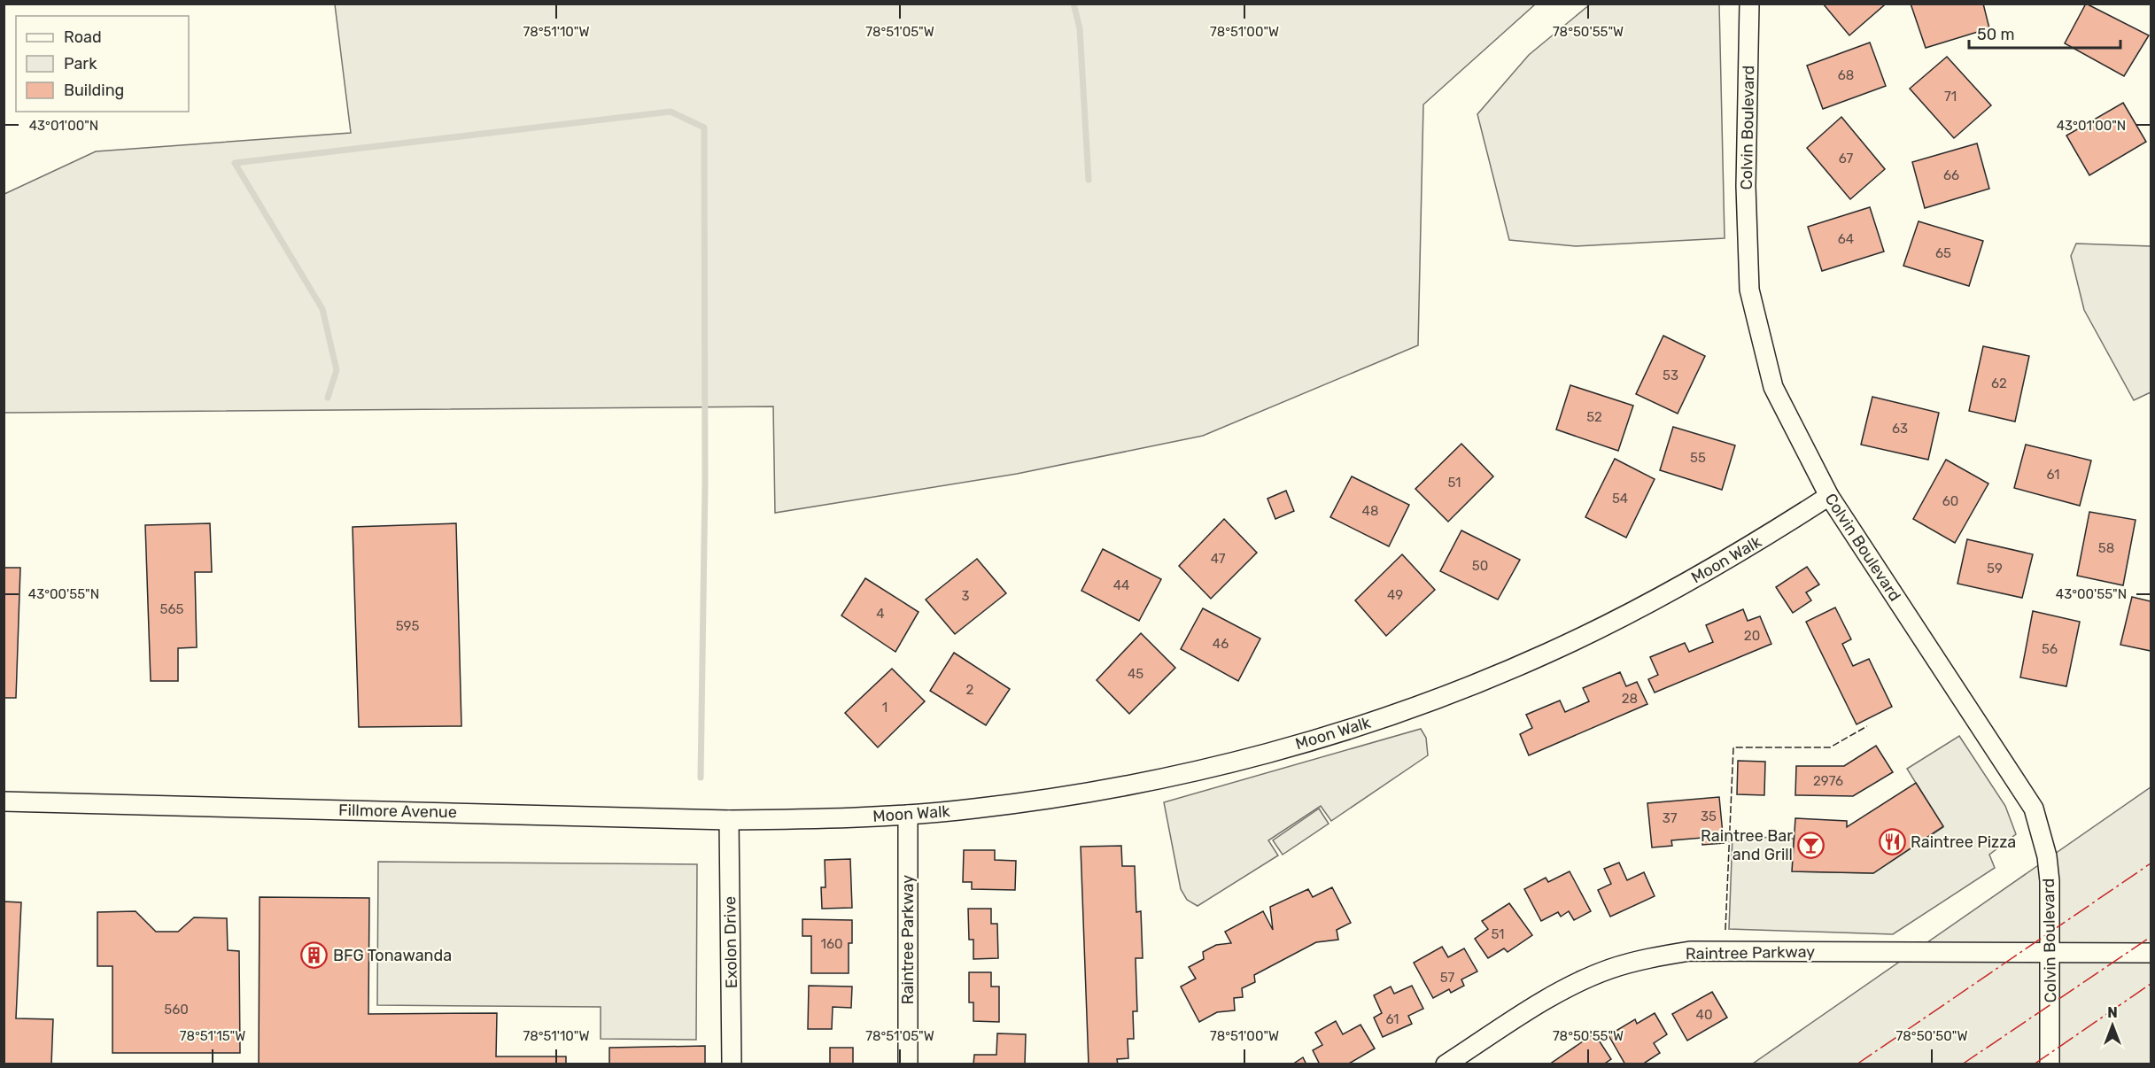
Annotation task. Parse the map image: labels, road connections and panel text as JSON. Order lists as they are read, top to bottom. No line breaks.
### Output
{"streets":{"street":["Colvin Boulevard","Moon Walk","Fillmore Avenue","Raintree Parkway","Exolon Drive"]},"crossings":[["Colvin Boulevard","Moon Walk"],["Colvin Boulevard","Raintree Parkway"],["Moon Walk","Fillmore Avenue"],["Moon Walk","Raintree Parkway"],["Fillmore Avenue","Exolon Drive"]],"places":{"restaurant":["Raintree Pizza"],"bar":["Raintree Bar and Grill"],"building":["BFG Tonawanda"]},"house_numbers":["68","71","67","66","64","65","53","62","52","63","55","61","51","54","60","48","58","47","50","59","44","49","3","565","4","595","20","46","56","45","2","28","1","2976","35","37","51","160","57","560","40","61"],"legend":["Road","Park","Building"],"scale_bar":"50 m","north":"top","coordinates":["78°51'10\"W","78°51'05\"W","78°51'00\"W","78°50'55\"W","43°01'00\"N","43°00'55\"N","78°51'15\"W","78°50'50\"W"]}
